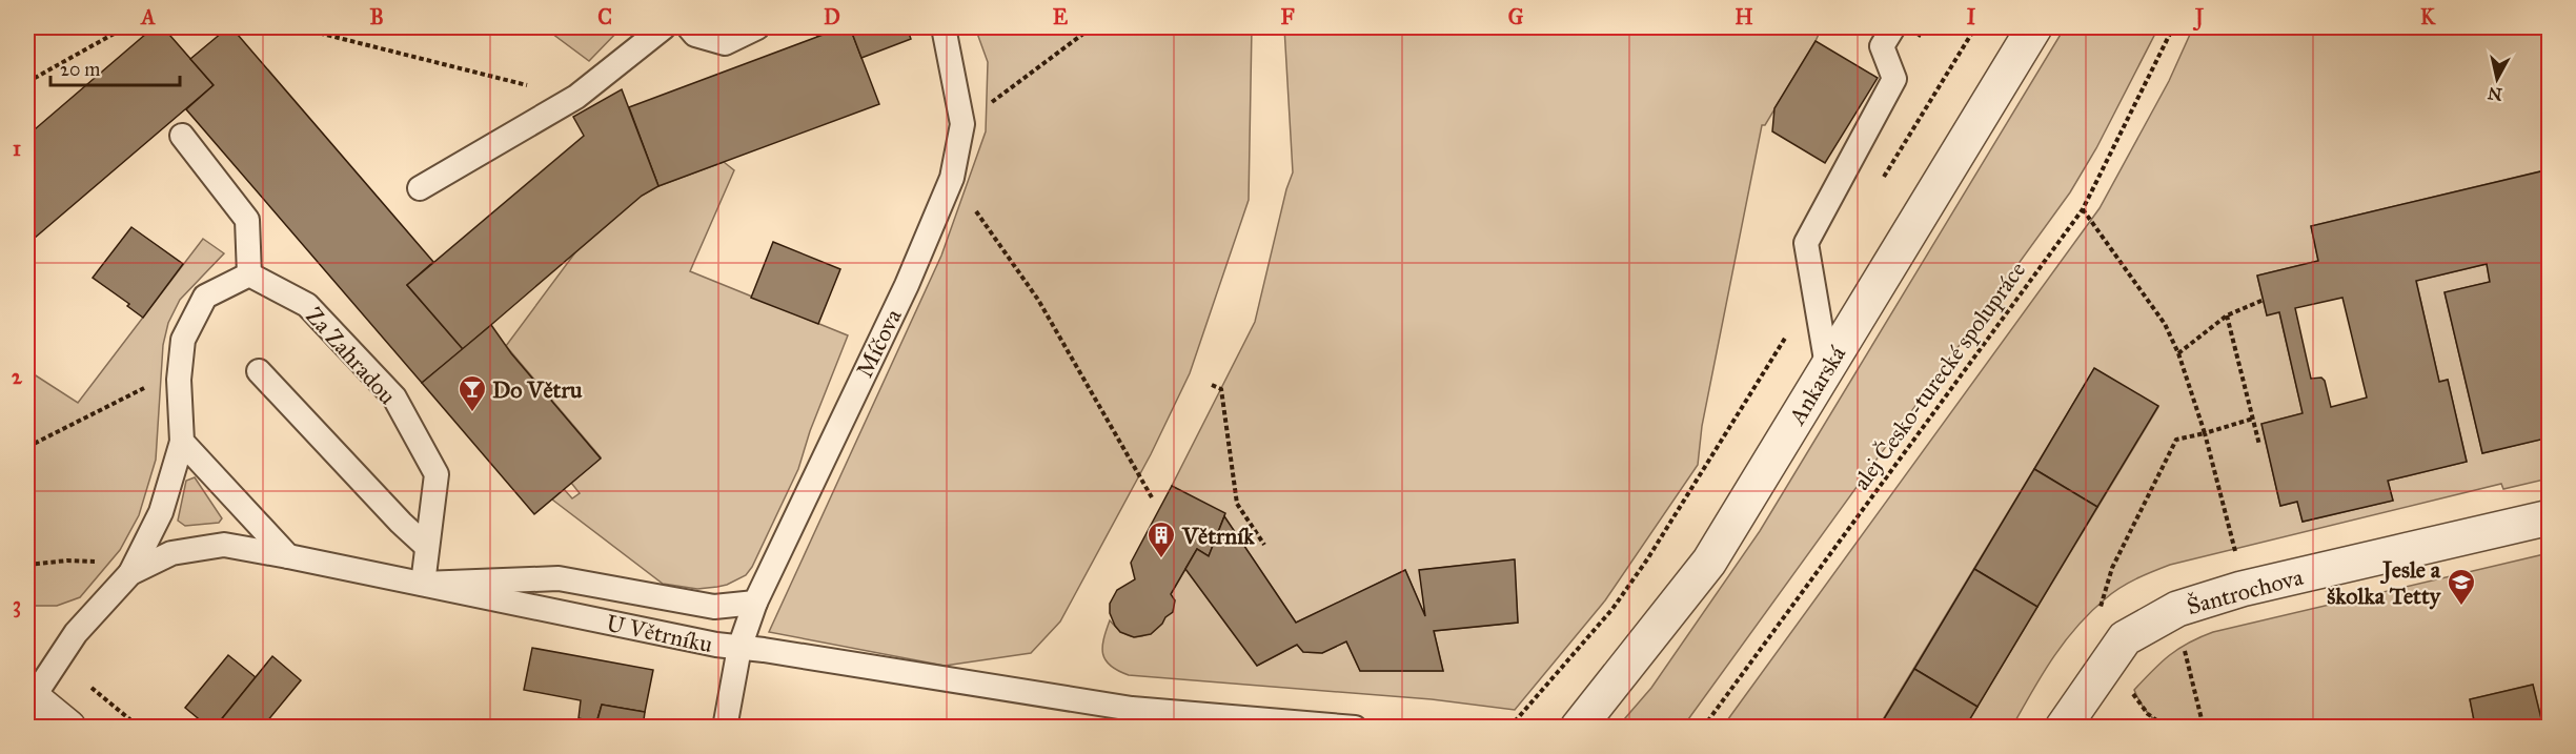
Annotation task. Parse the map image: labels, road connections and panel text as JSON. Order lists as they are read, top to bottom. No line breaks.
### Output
{"streets":{"street":["Ankarská","Šantrochova"],"lane":["Míčova","Za Zahradou","U Větrníku"],"path":["alej Česko-turecké spolupráce"]},"crossings":[["Míčova","U Větrníku"],["Za Zahradou","U Větrníku"]],"places":{"bar":["Do Větru"],"building":["Větrník"],"school or university":["Jesle a školka Tetty"]},"scale_bar":"20 m","north":"bottom","grid":{"columns":["A","B","C","D","E","F","G","H","I","J","K"],"rows":["1","2","3"]}}
